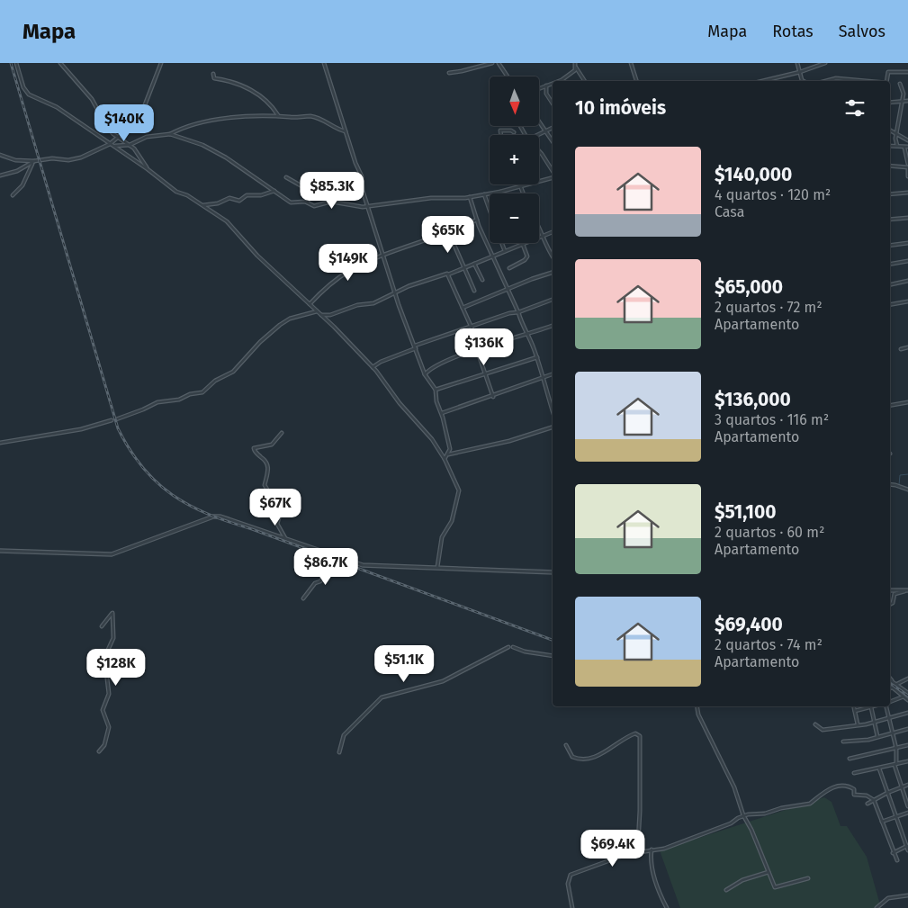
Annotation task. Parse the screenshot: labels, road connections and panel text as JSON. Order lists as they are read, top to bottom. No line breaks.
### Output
{"north":"bottom","page":{"header":"Mapa","nav":["Mapa","Rotas","Salvos"],"map_buttons":["+","−"],"heading":"10 imóveis","price":["$140K","$85.3K","$65K","$149K","$136K","$67K","$86.7K","$51.1K","$128K","$69.4K"],"list":[{"name":"$140,000","note":"4 quartos · 120 m² · Casa"},{"name":"$65,000","note":"2 quartos · 72 m² · Apartamento"},{"name":"$136,000","note":"3 quartos · 116 m² · Apartamento"},{"name":"$51,100","note":"2 quartos · 60 m² · Apartamento"},{"name":"$69,400","note":"2 quartos · 74 m² · Apartamento"}]}}
